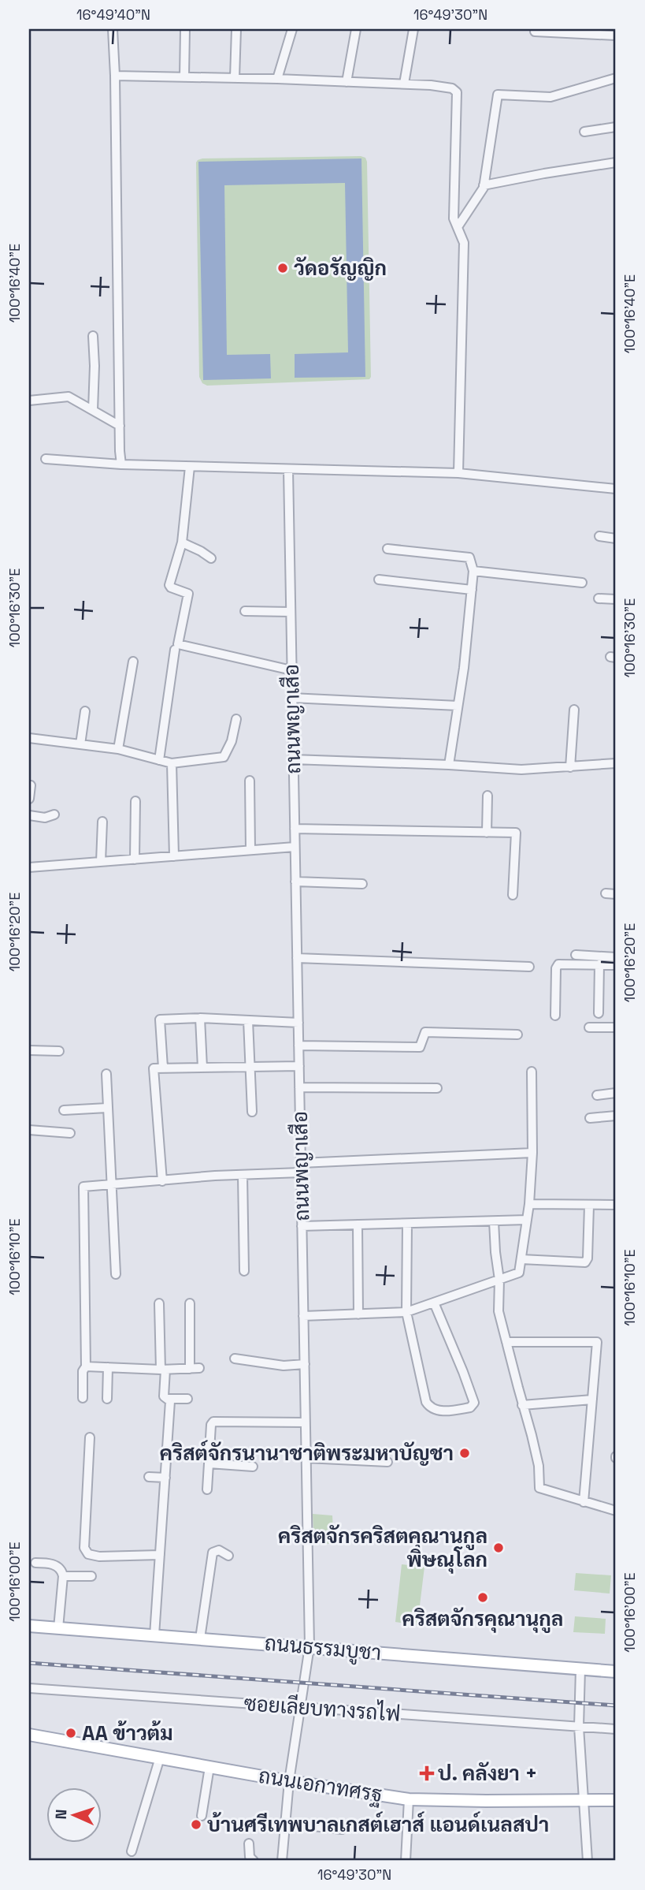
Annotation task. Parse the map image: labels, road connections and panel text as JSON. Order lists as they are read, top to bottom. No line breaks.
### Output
{"streets":{"main road":["ถนนธรรมบูชา","ถนนเอกาทศรฐ"],"street":["ถนนพญาเสือ","ซอยเลียบทางรถไฟ"]},"crossings":[["ถนนพญาเสือ","ถนนธรรมบูชา"],["ถนนพญาเสือ","ซอยเลียบทางรถไฟ"],["ถนนพญาเสือ","ถนนเอกาทศรฐ"]],"places":{"other":["วัดอรัญญิก","คริสต์จักรนานาชาติพระมหาบัญชา","คริสตจักรคริสตคุณานุกูล พิษณุโลก","คริสตจักรคุณานุกูล","AA ข้าวต้ม","บ้านศรีเทพบาลเกสต์เฮาส์ แอนด์เนลสปา"],"health":["ป. คลังยา +"]},"north":"left","coordinates":["16°49'40\"N","16°49'30\"N","100°16'40\"E","100°16'30\"E","100°16'20\"E","100°16'10\"E","100°16'00\"E"]}
